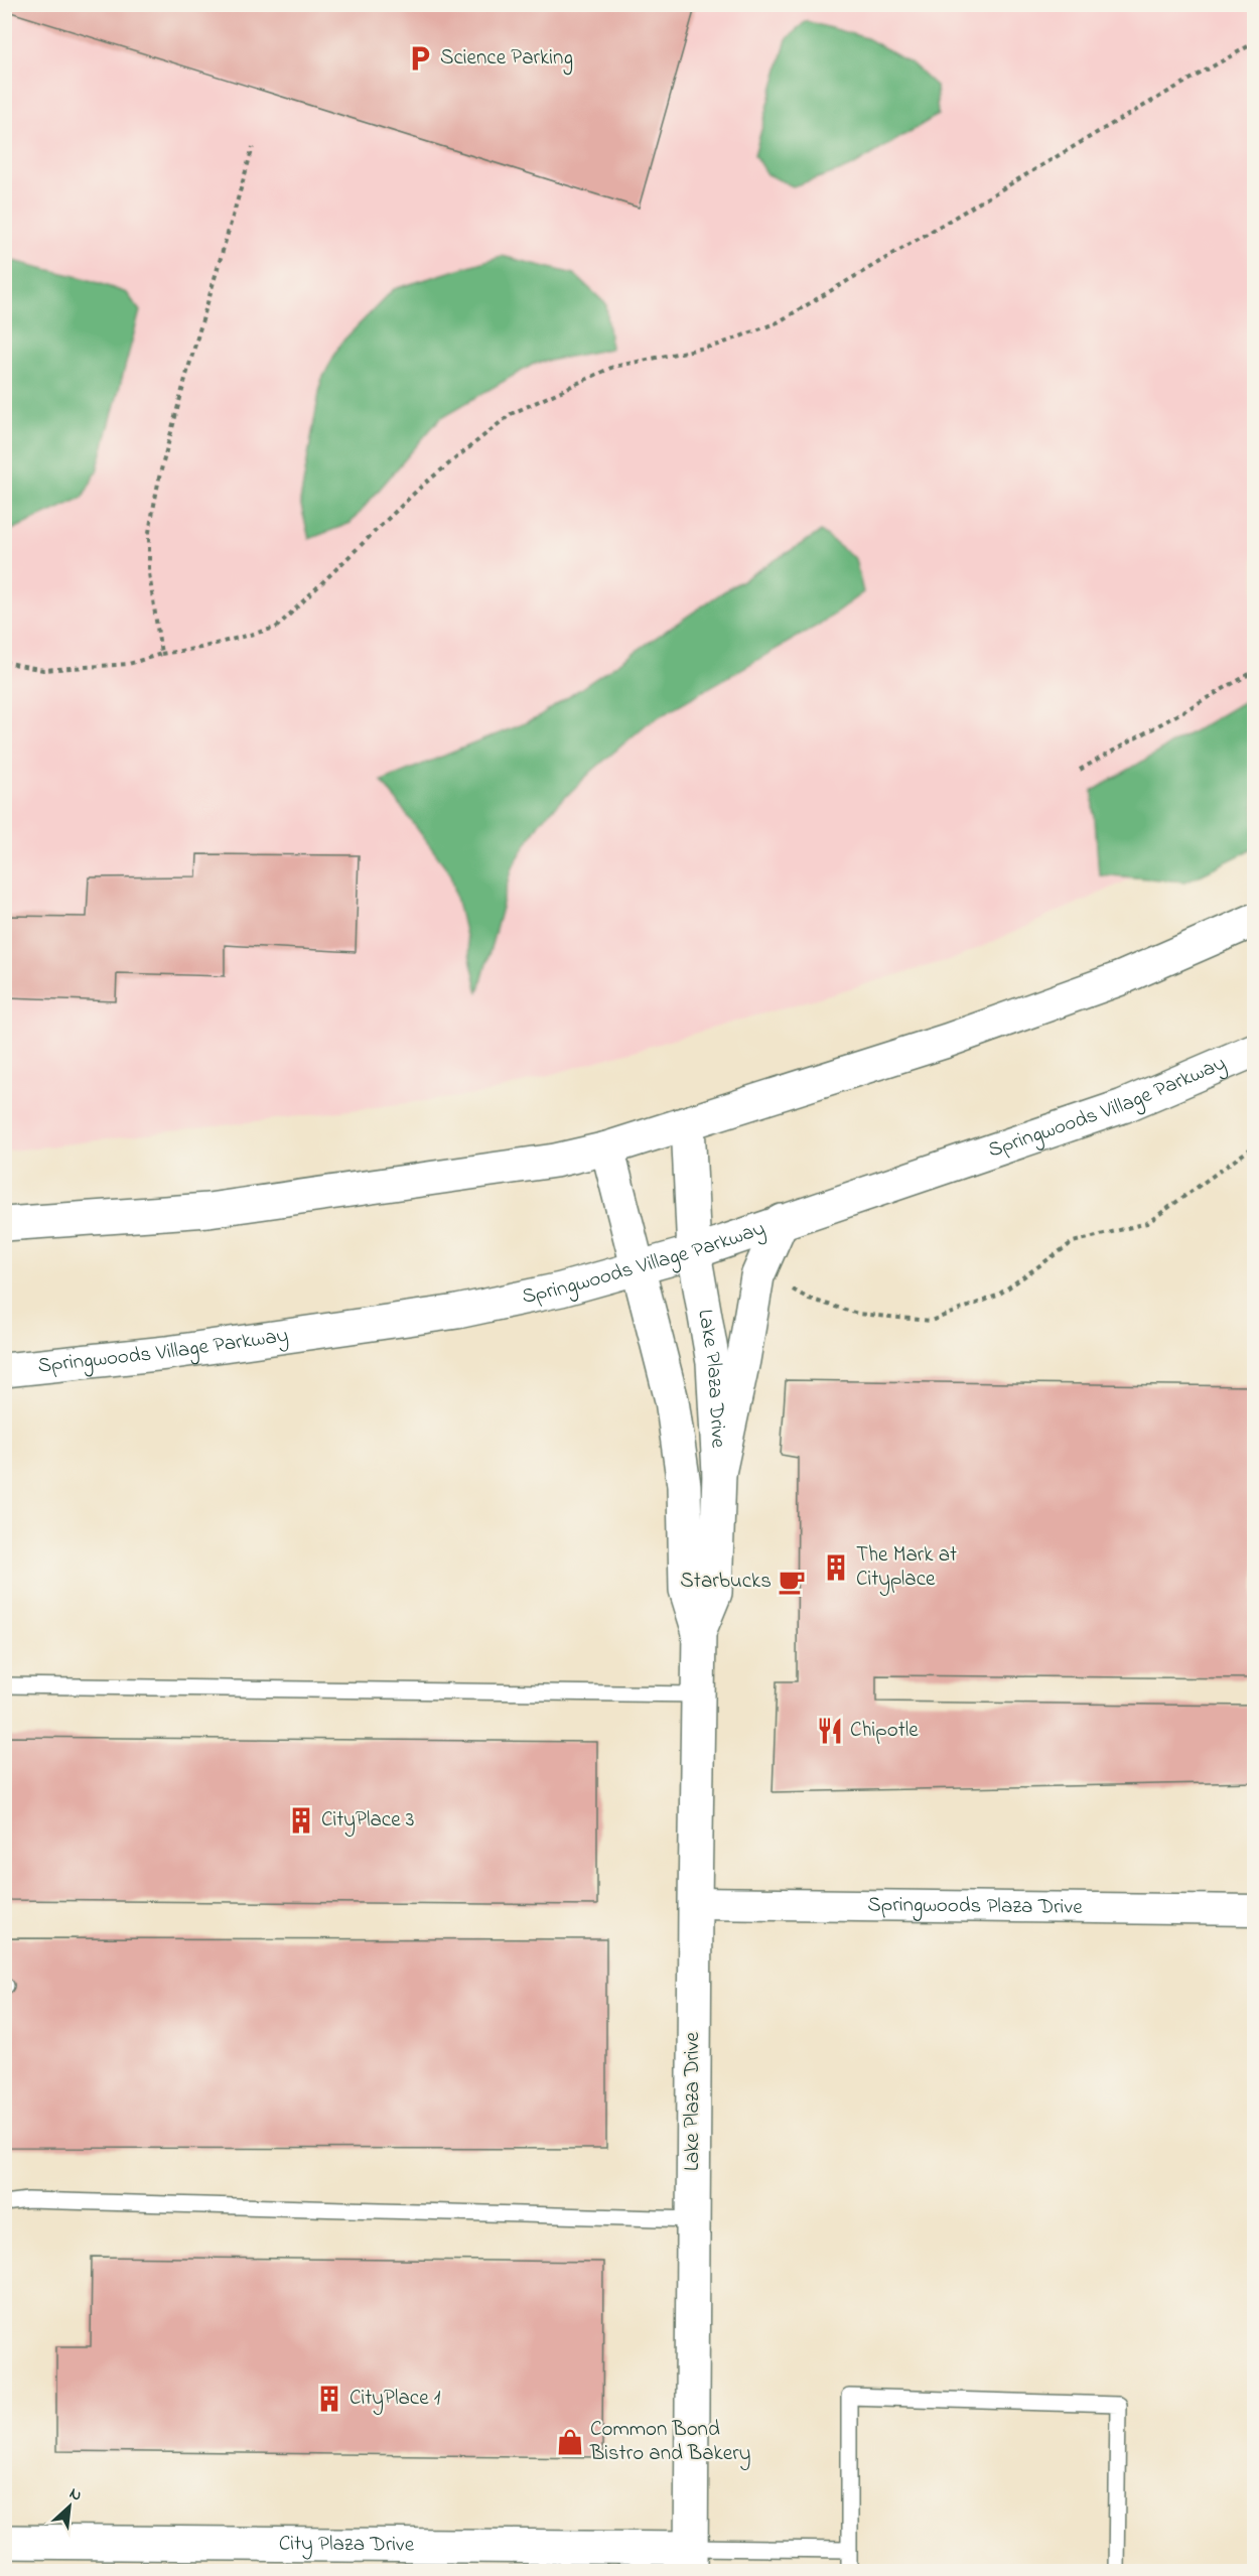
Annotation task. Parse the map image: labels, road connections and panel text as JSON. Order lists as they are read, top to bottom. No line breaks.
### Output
{"streets":{"main road":["Springwoods Village Parkway","Lake Plaza Drive","City Plaza Drive"],"street":["Springwoods Plaza Drive"]},"crossings":[["Springwoods Village Parkway","Lake Plaza Drive"],["Lake Plaza Drive","Springwoods Plaza Drive"],["Lake Plaza Drive","City Plaza Drive"]],"places":{"parking":["Science Parking"],"building":["The Mark at Cityplace","CityPlace 3","CityPlace 1"],"cafe":["Starbucks"],"restaurant":["Chipotle"],"shop":["Common Bond Bistro and Bakery"]},"north":"top right"}
